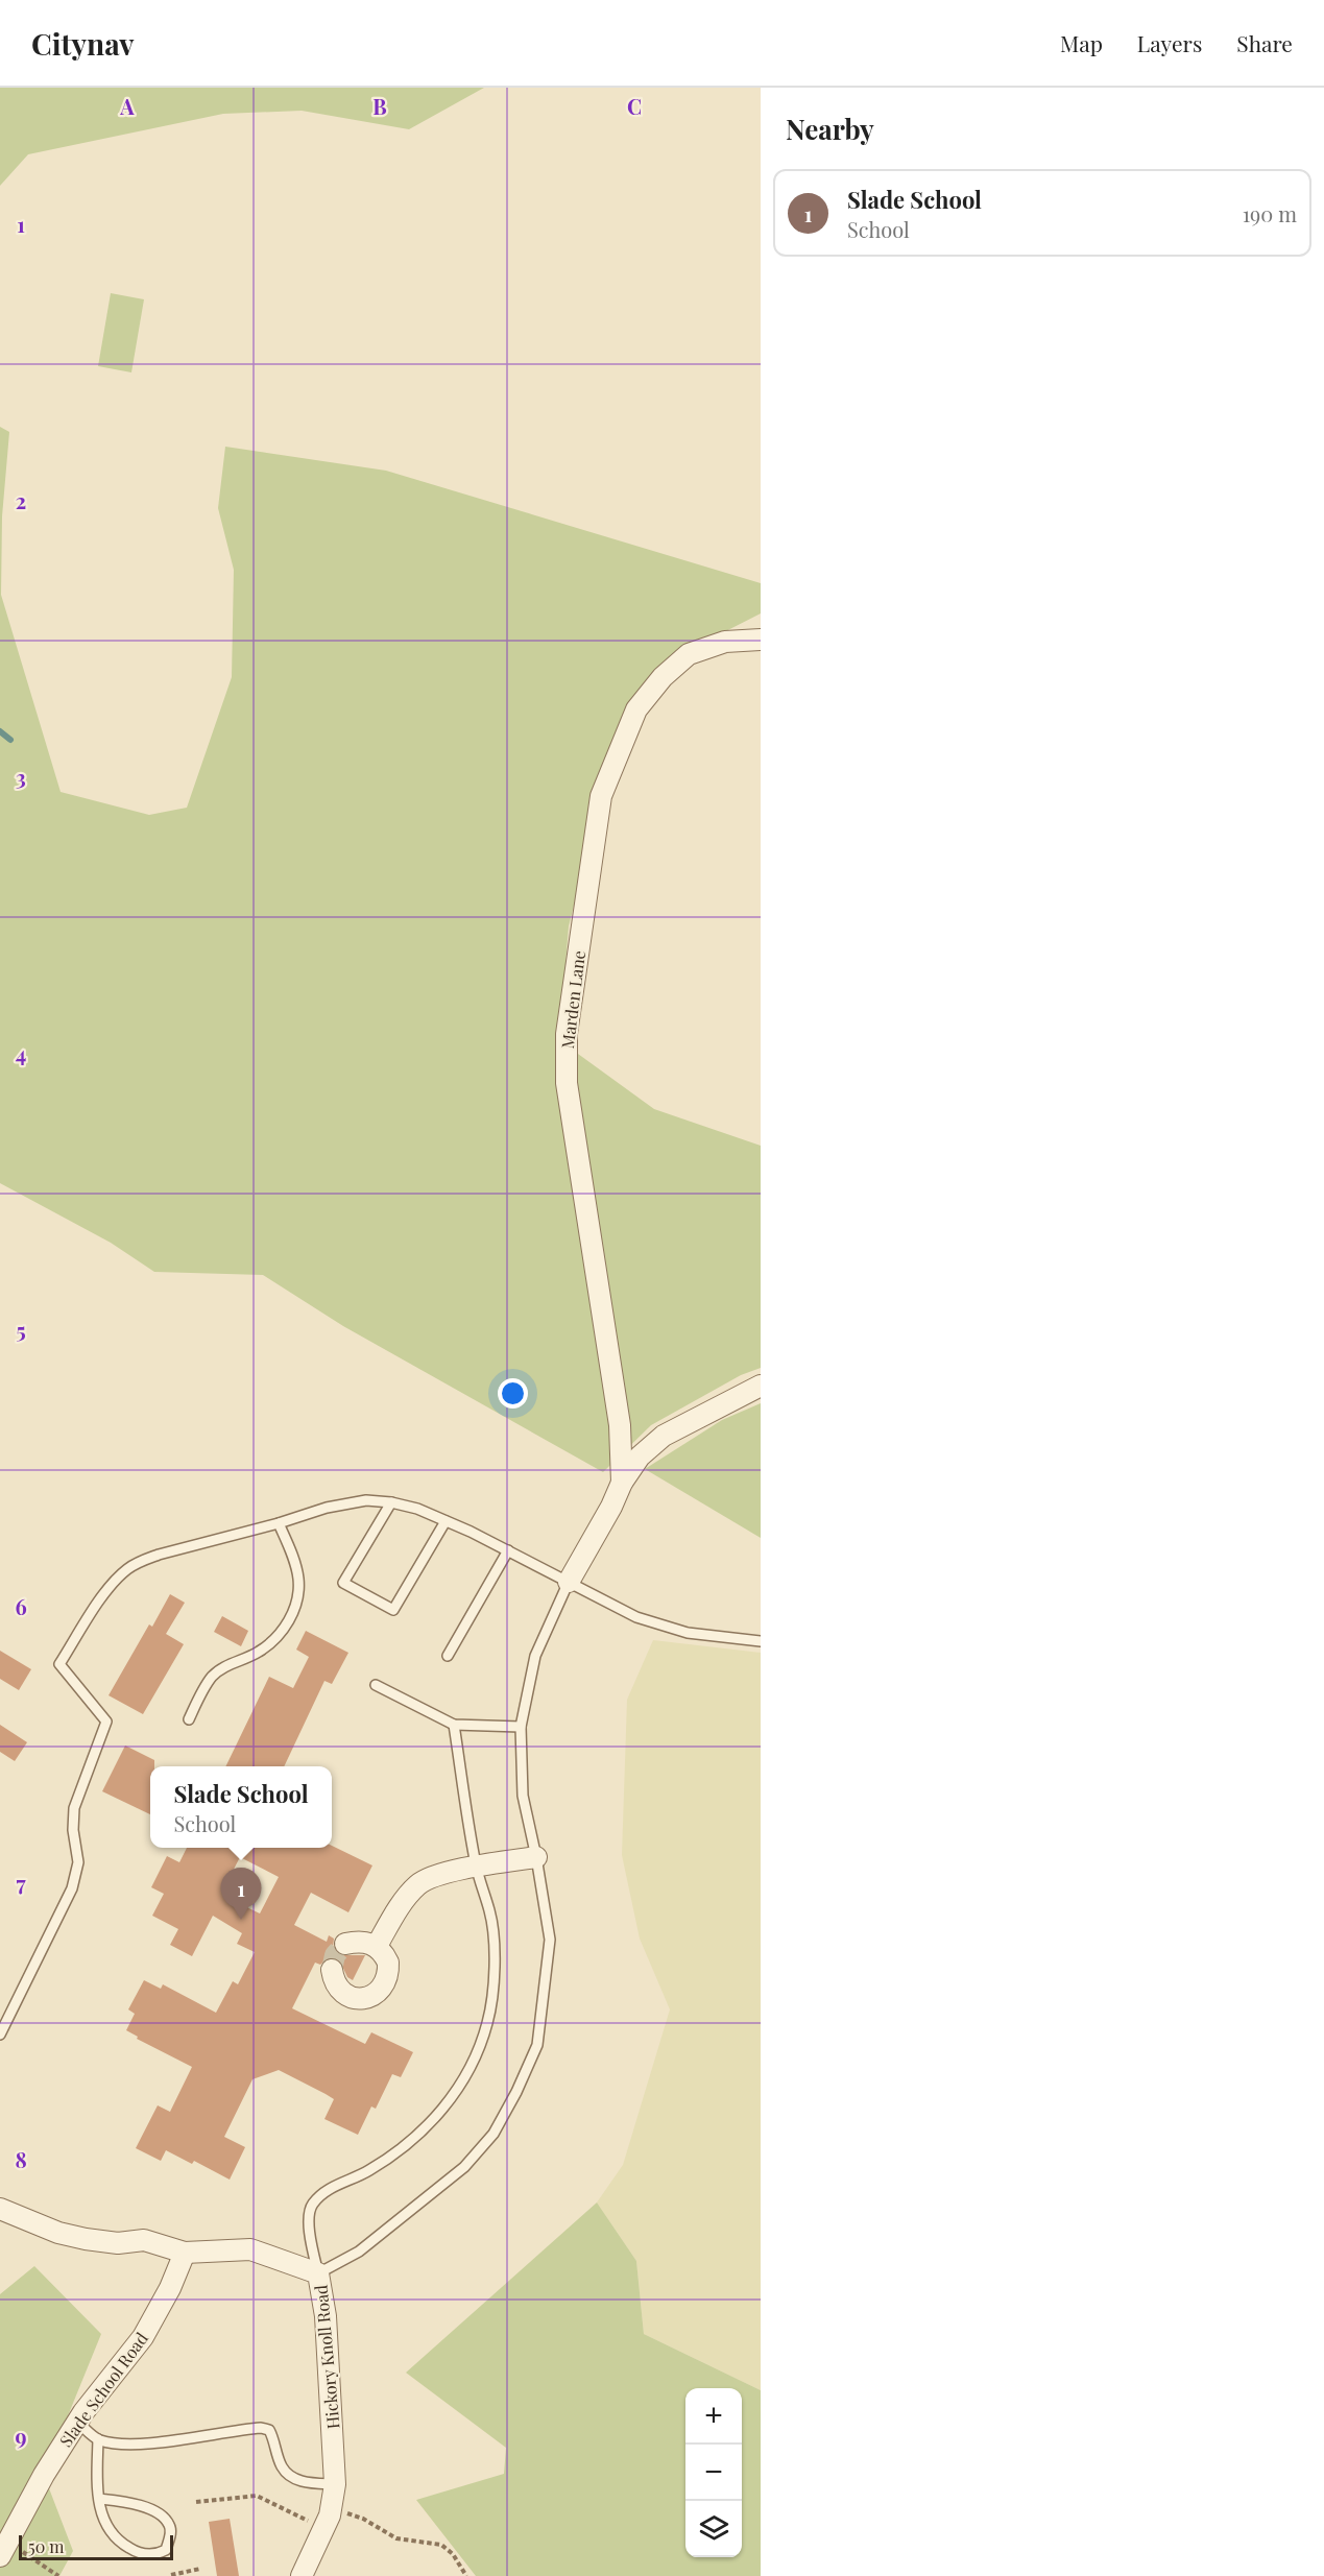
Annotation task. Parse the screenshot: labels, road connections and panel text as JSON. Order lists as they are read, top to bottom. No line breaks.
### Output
{"streets":{"street":["Marden Lane","Hickory Knoll Road","Slade School Road"]},"crossings":[["Hickory Knoll Road","Slade School Road"]],"scale_bar":"50 m","page":{"header":"Citynav","nav":["Map","Layers","Share"],"heading":"Nearby","list":[{"mark":"1","name":"Slade School","note":"School","value":"190 m"}],"popup":["Slade School","School"],"pins":"1","map_buttons":["+","−"],"scale":"50 m"},"grid":{"columns":["A","B","C"],"rows":["1","2","3","4","5","6","7","8","9"]}}
